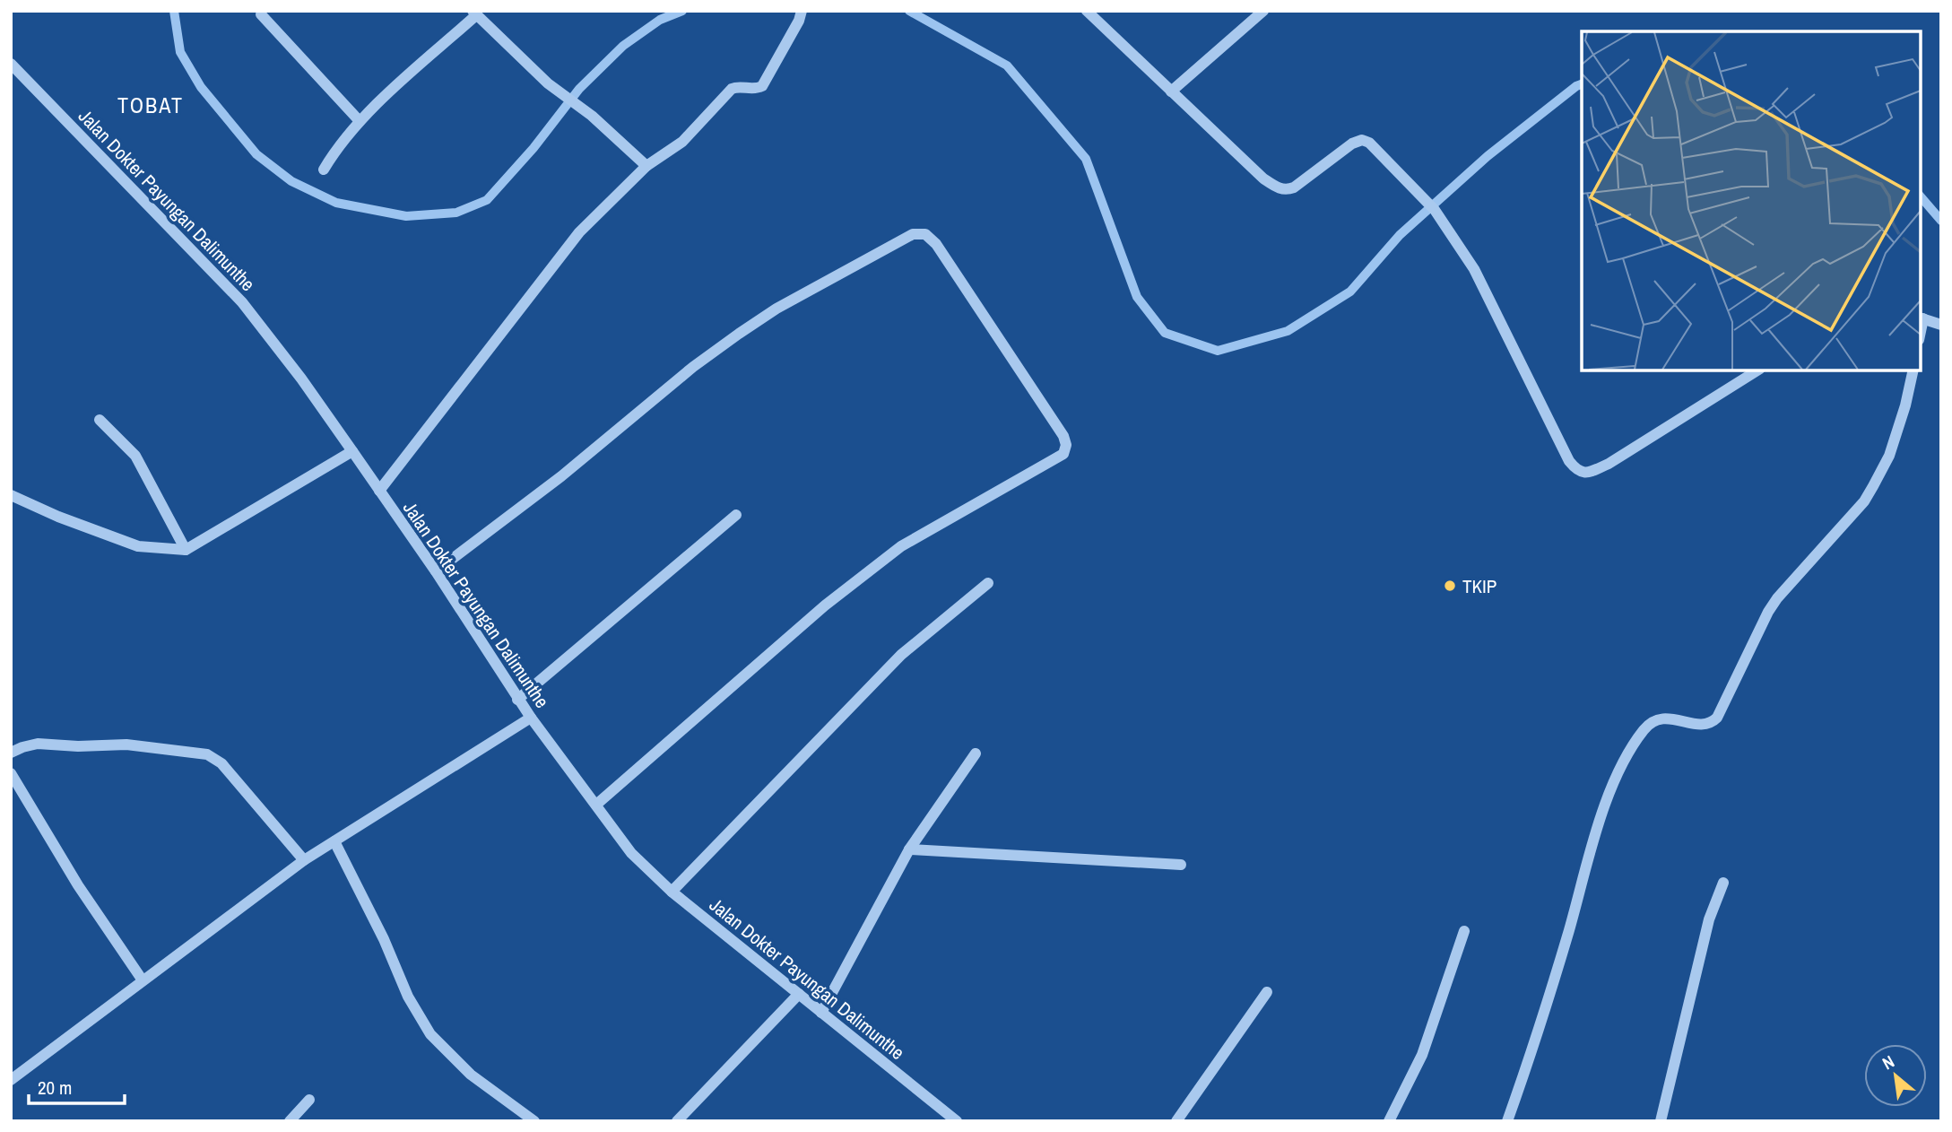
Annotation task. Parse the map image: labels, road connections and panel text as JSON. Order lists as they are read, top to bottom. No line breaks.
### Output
{"streets":{"street":["Jalan Dokter Payungan Dalimunthe"]},"districts":["TOBAT"],"places":["TKIP"],"scale_bar":"20 m","north":"top left"}
